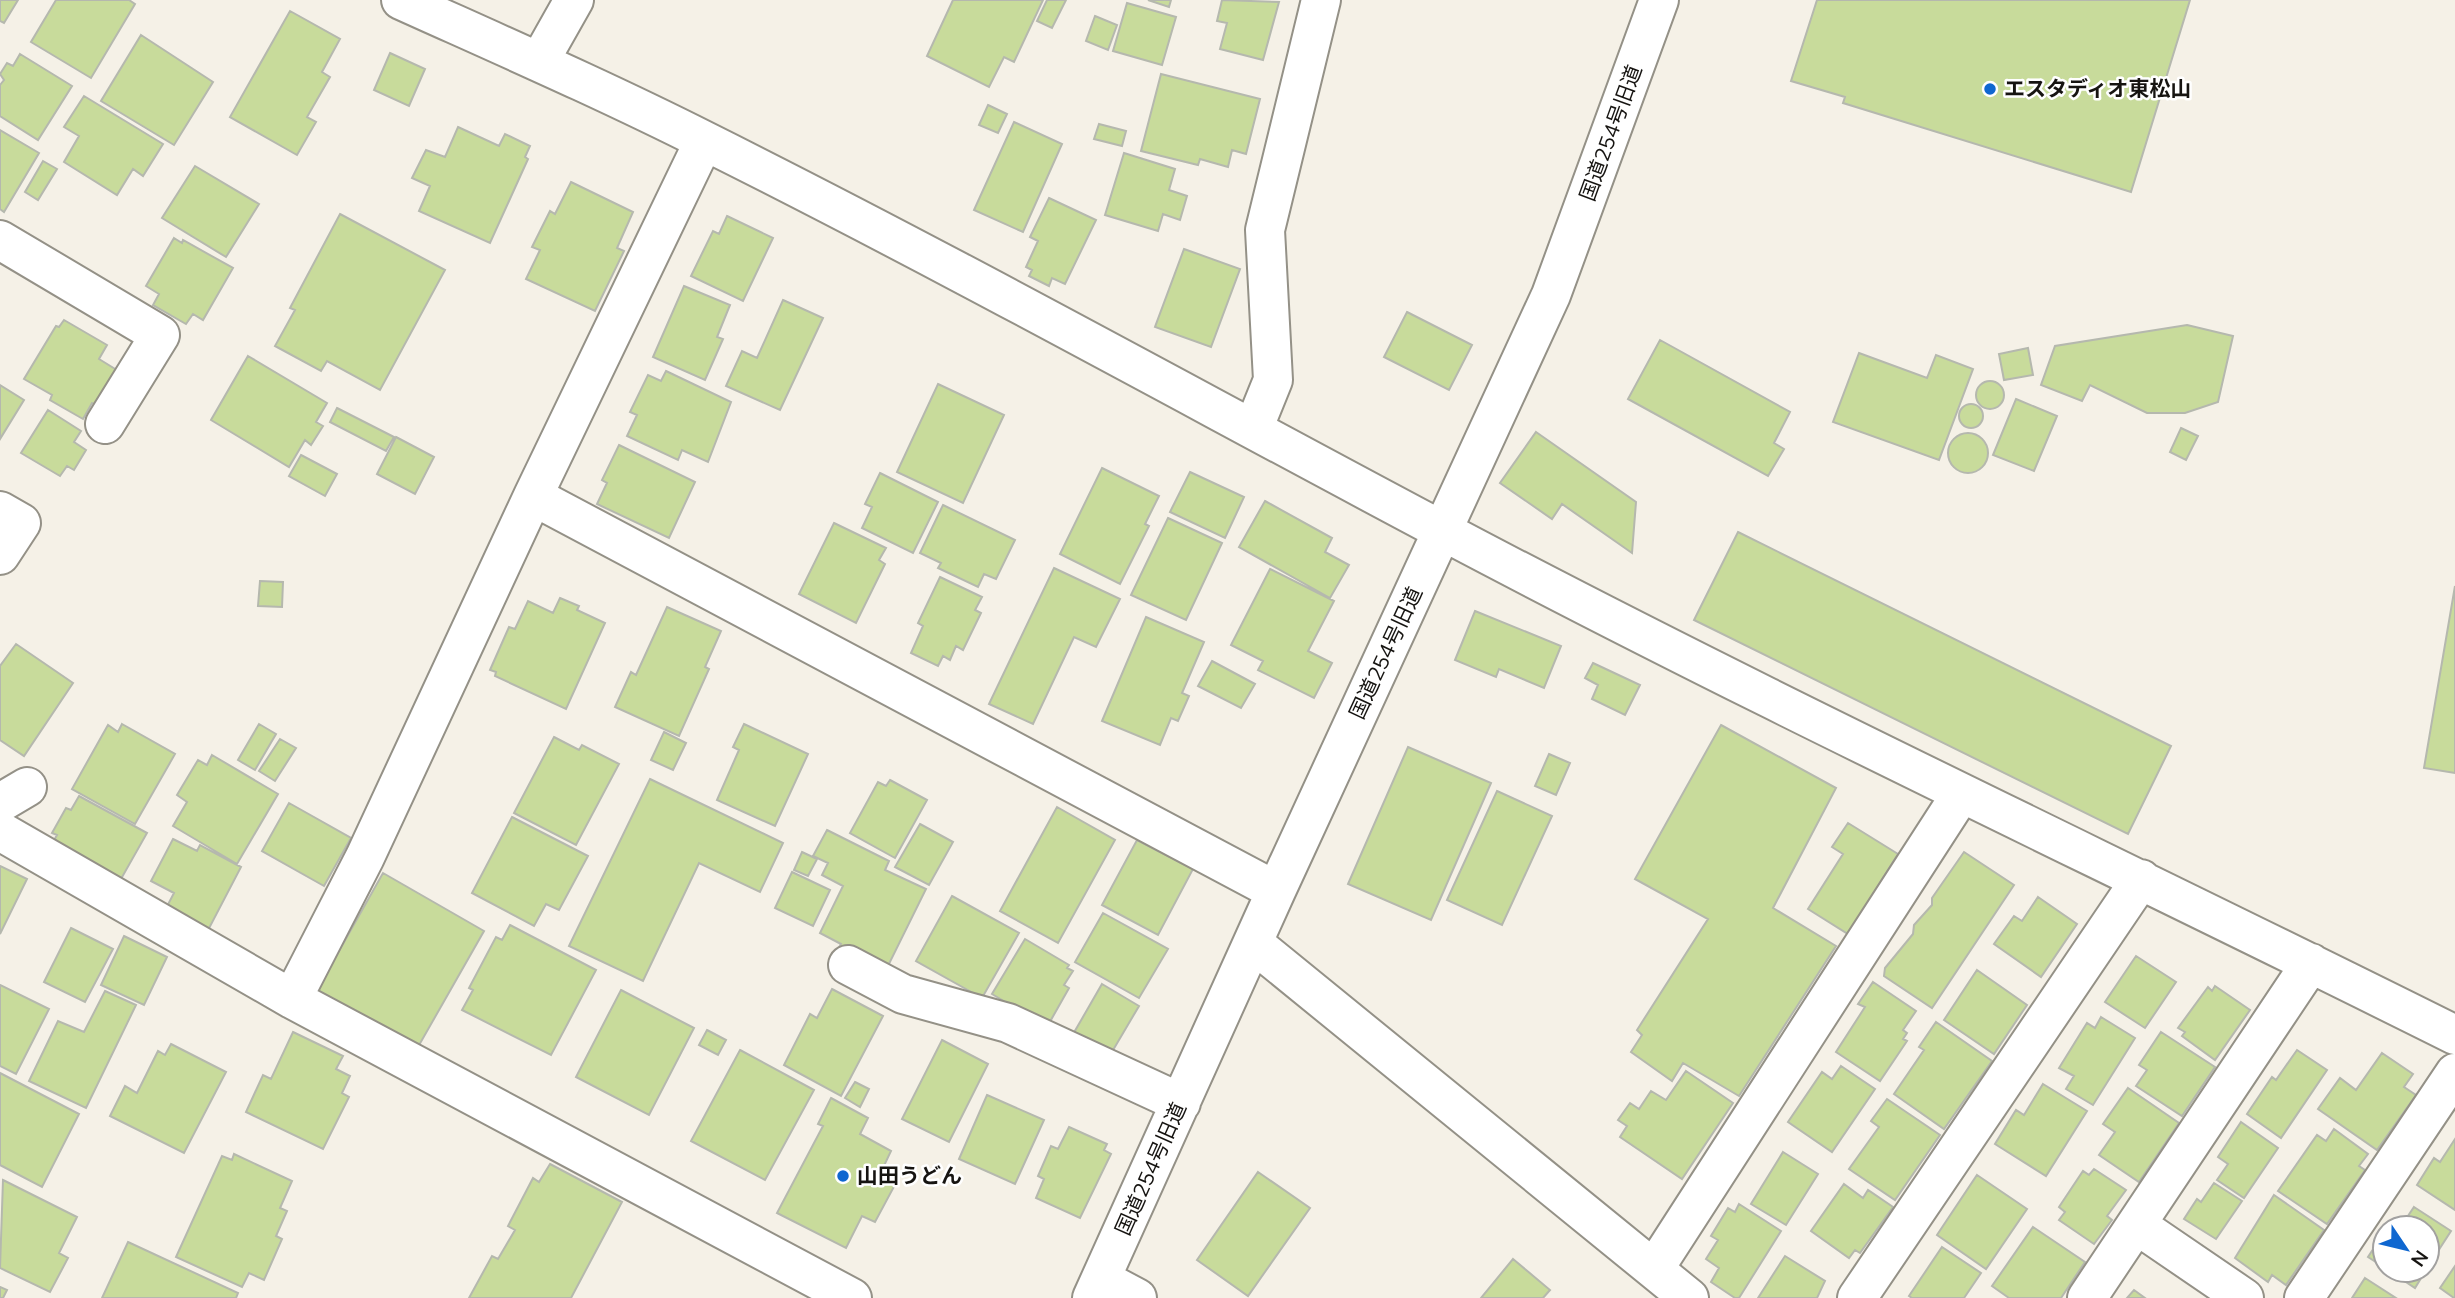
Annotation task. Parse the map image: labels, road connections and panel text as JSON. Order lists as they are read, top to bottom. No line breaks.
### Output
{"streets":{"street":["国道254号旧道"]},"places":["エスタディオ東松山","山田うどん"],"north":"bottom right"}
